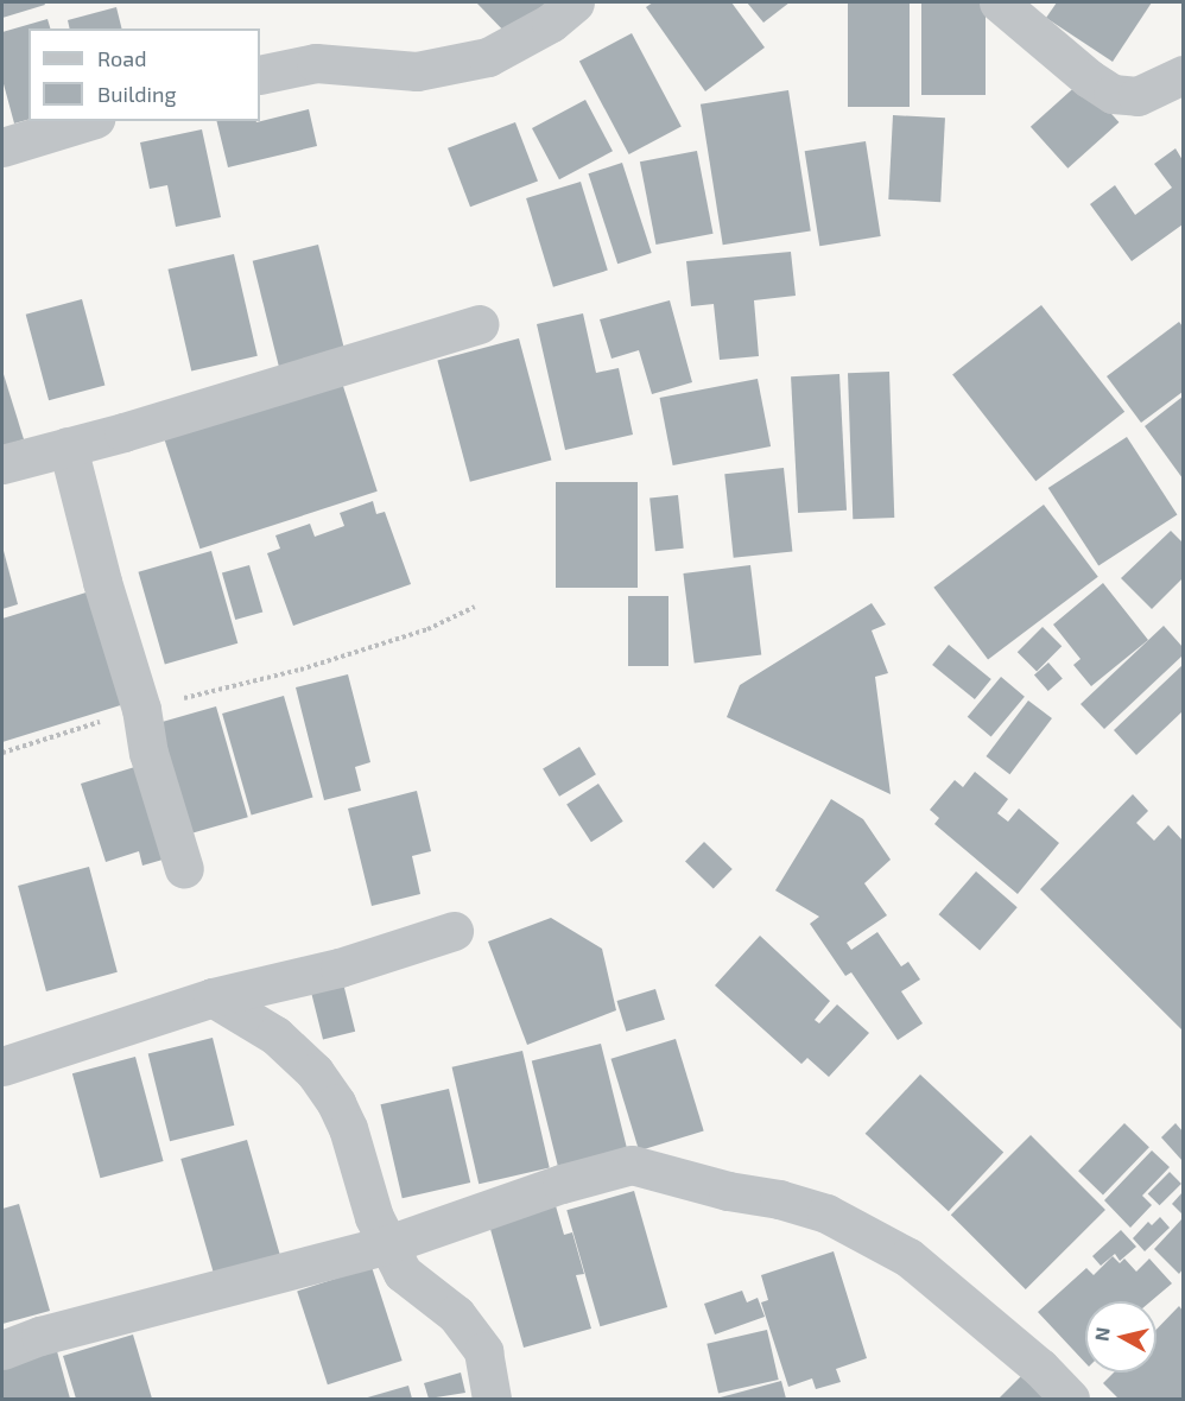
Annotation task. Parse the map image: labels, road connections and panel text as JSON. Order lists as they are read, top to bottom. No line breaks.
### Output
{"legend":["Road","Building"],"north":"left"}
